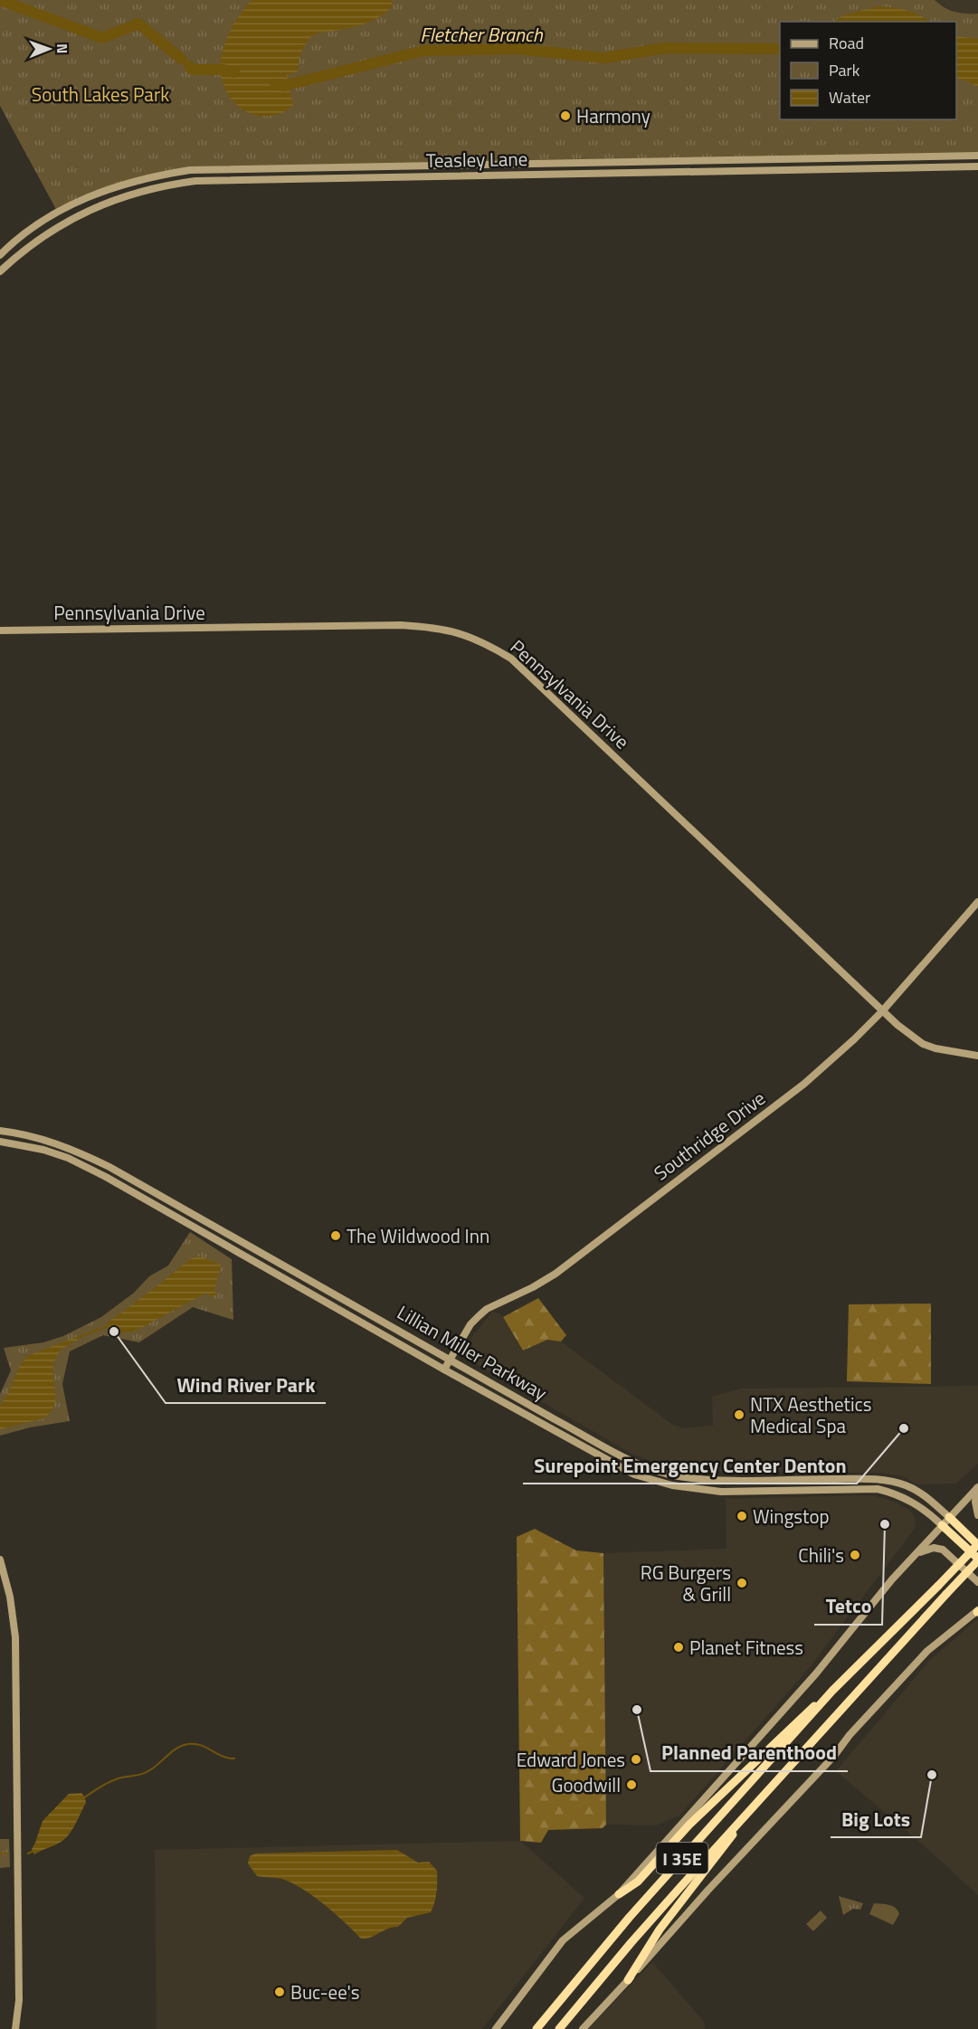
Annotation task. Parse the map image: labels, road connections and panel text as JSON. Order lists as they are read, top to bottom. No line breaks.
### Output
{"streets":{"highway":["I 35E"],"main road":["Teasley Lane","Pennsylvania Drive","Southridge Drive","Lillian Miller Parkway"]},"crossings":[["Pennsylvania Drive","Southridge Drive"],["Southridge Drive","Lillian Miller Parkway"]],"water":["Fletcher Branch"],"parks":["South Lakes Park"],"places":["Harmony","The Wildwood Inn","Wind River Park","NTX Aesthetics Medical Spa","Surepoint Emergency Center Denton","Wingstop","Tetco","Chili's","RG Burgers & Grill","Planet Fitness","Planned Parenthood","Edward Jones","Big Lots","Goodwill","Buc-ee's"],"legend":["Road","Park","Water"],"north":"right"}
